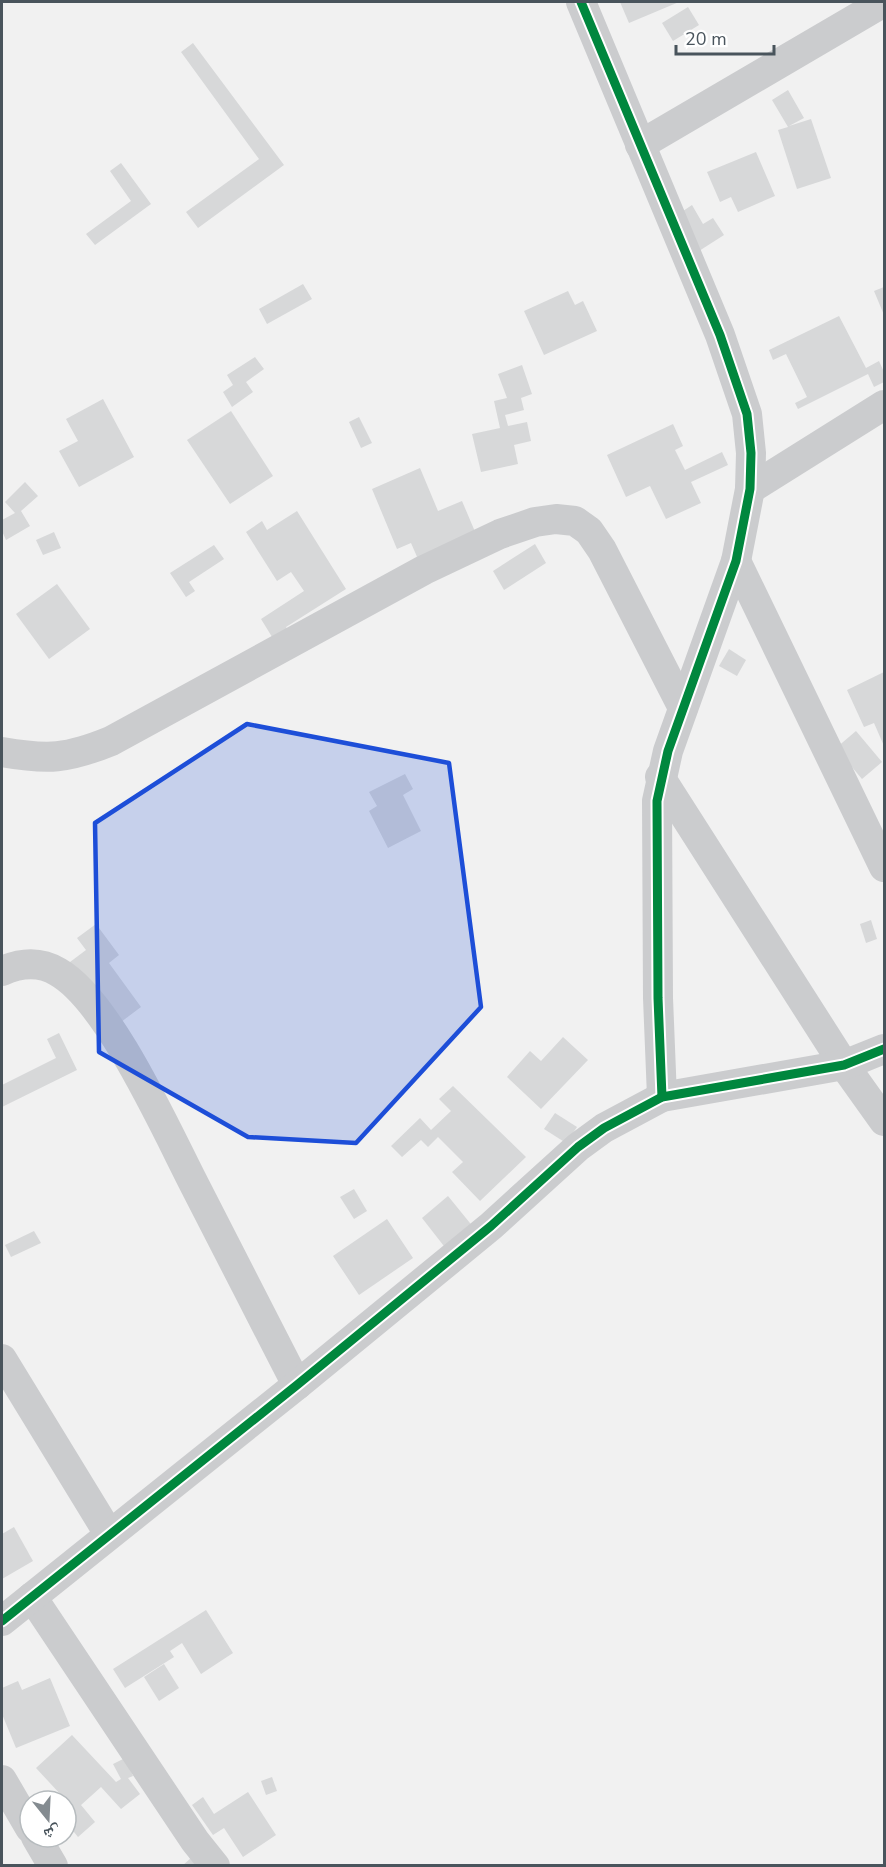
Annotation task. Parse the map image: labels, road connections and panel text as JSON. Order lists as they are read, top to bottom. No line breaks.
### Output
{"scale_bar":"20 m","north":"bottom"}
